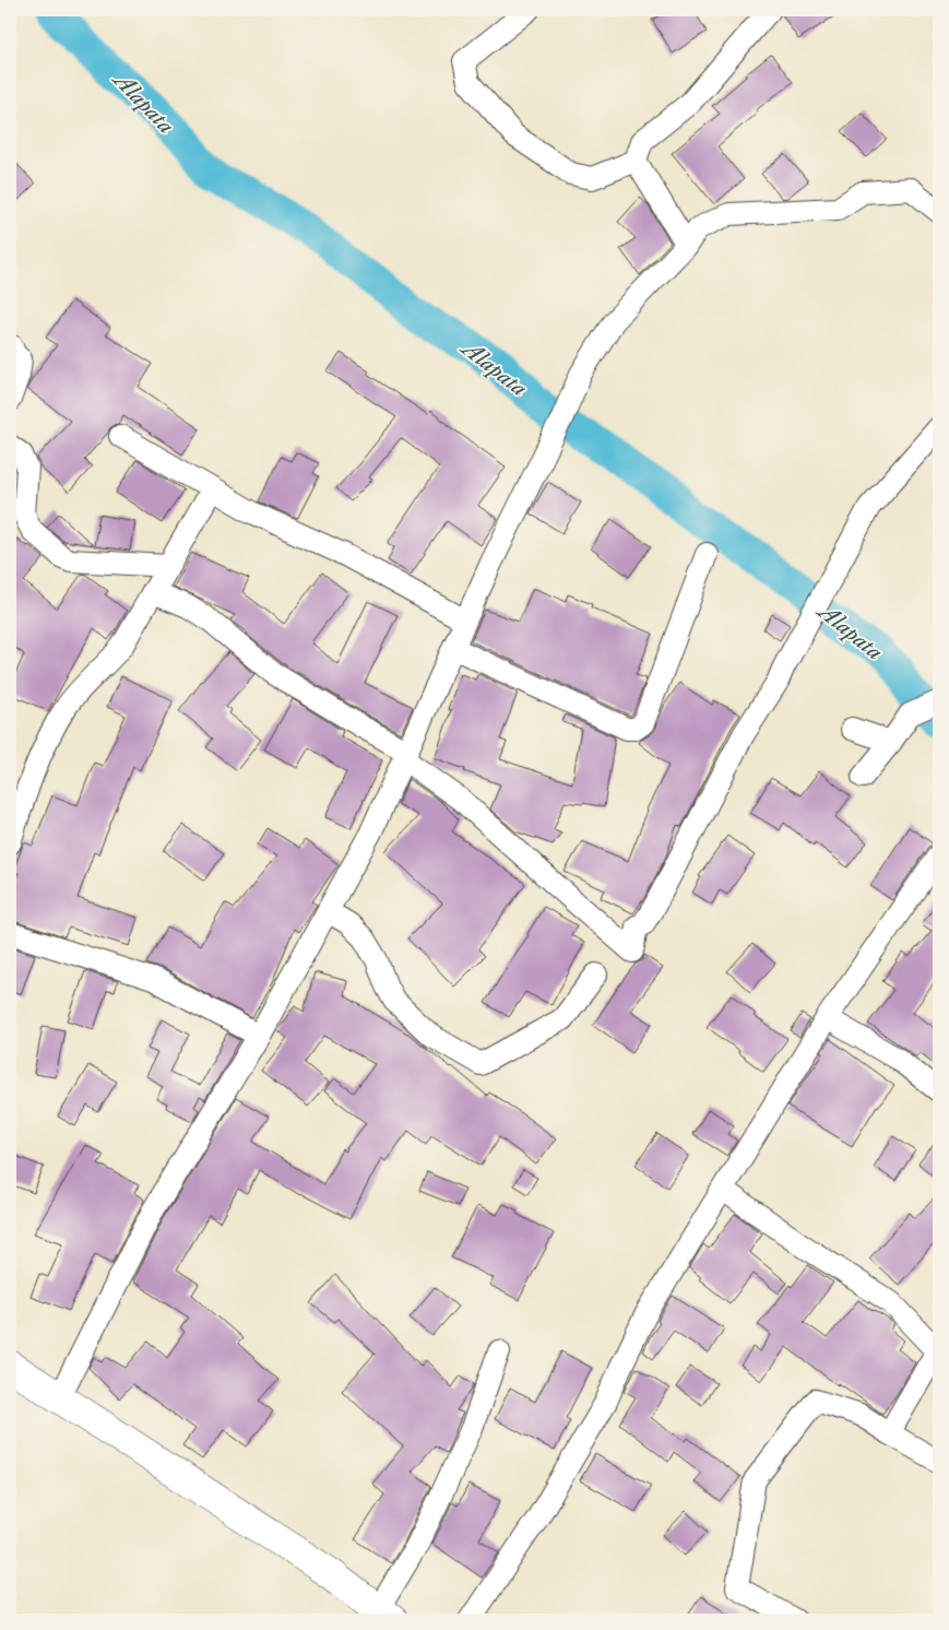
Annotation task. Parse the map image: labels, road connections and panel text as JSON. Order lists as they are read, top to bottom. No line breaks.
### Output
{"water":["Alapata"]}
